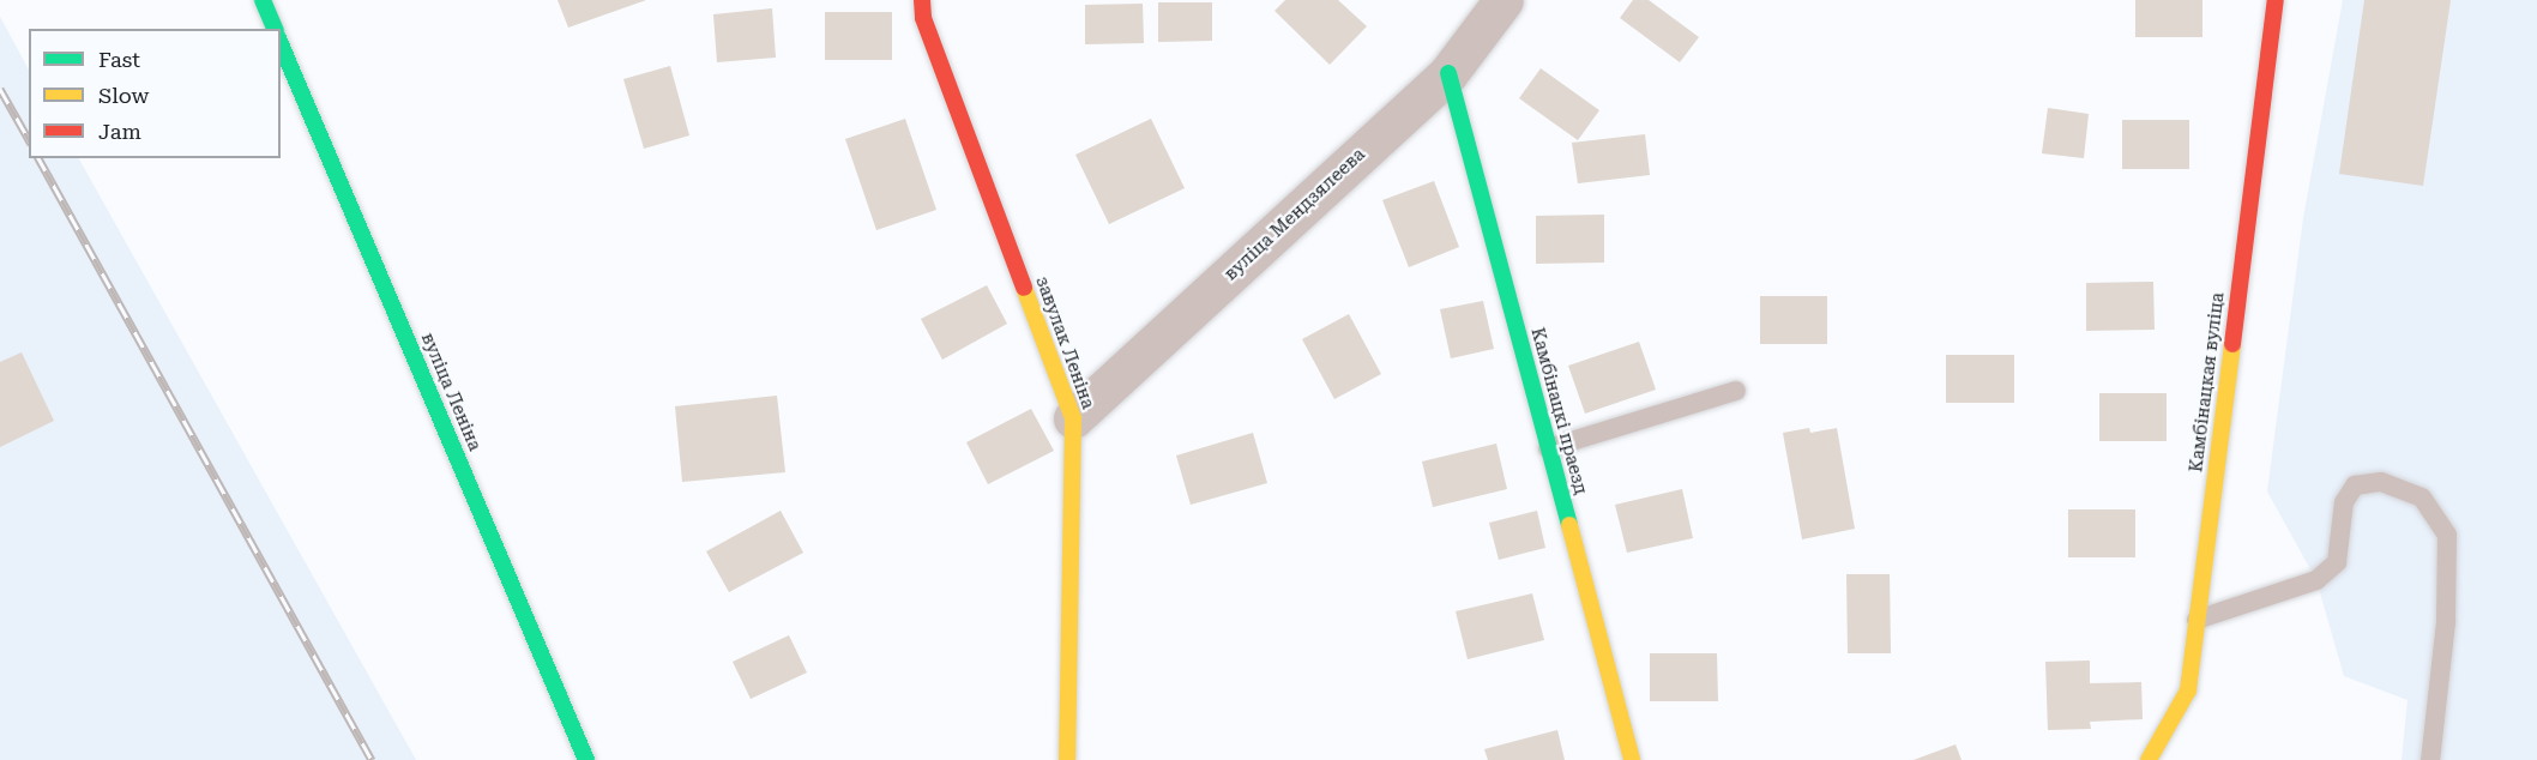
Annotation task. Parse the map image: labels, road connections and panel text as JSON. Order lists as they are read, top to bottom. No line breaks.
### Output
{"streets":{"street":["вуліца Мендзялеева","завулак Леніна","Камбінацкая вуліца","вуліца Леніна","Камбінацкі праезд"]},"crossings":[["вуліца Мендзялеева","завулак Леніна"],["вуліца Мендзялеева","Камбінацкі праезд"]],"legend":["Fast","Slow","Jam"]}
